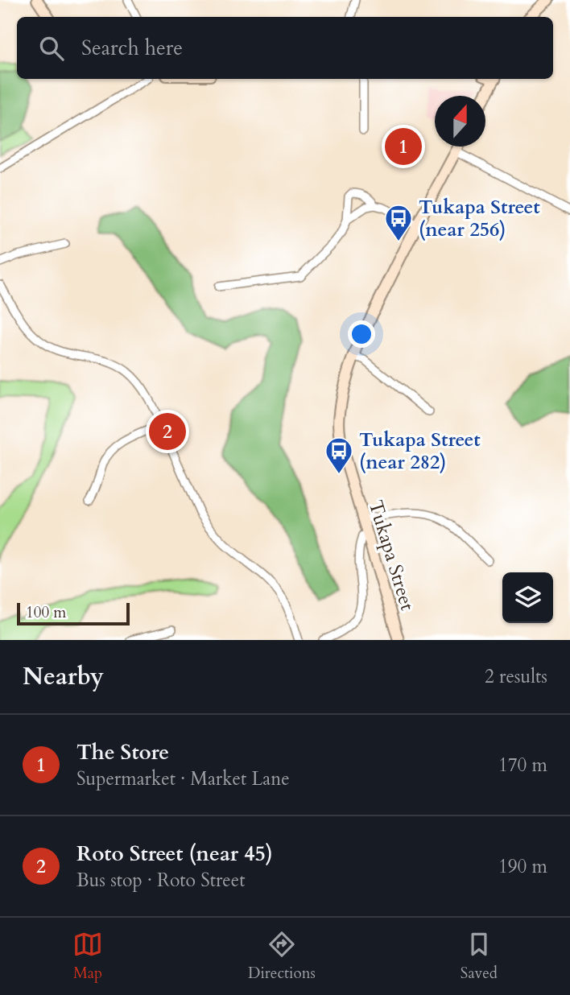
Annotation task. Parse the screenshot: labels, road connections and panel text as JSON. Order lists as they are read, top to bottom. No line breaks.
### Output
{"streets":{"street":["Tukapa Street"]},"places":{"bus stop":["Tukapa Street (near 256)","Tukapa Street (near 282)"]},"scale_bar":"100 m","north":"top","page":{"search":"Search here","pins":["1","2"],"scale":"100 m","heading":["Nearby","2 results"],"list":[{"mark":"1","name":"The Store","note":"Supermarket · Market Lane","value":"170 m"},{"mark":"2","name":"Roto Street (near 45)","note":"Bus stop · Roto Street","value":"190 m"}],"nav":["Map","Directions","Saved"]}}
